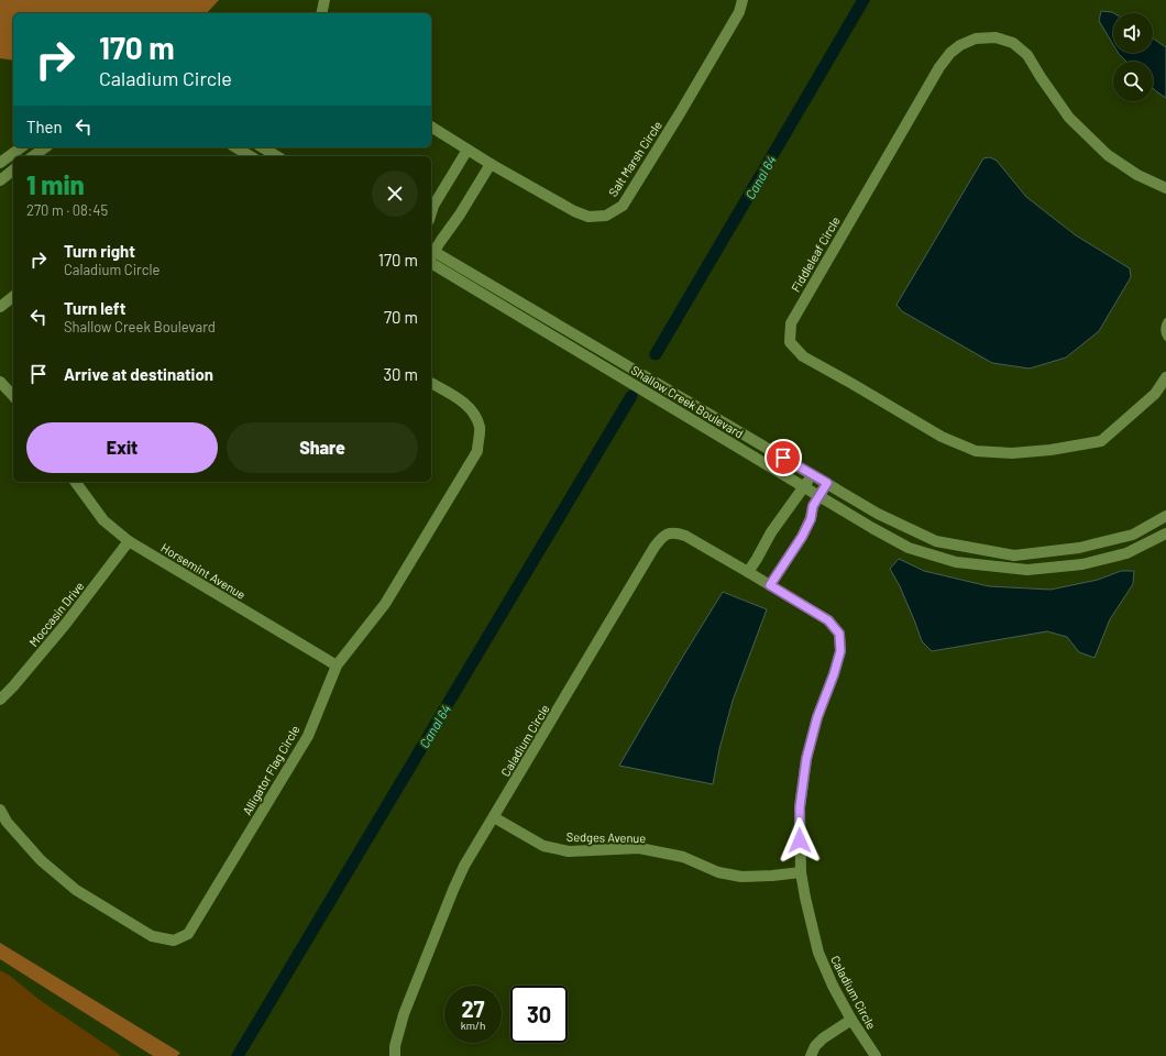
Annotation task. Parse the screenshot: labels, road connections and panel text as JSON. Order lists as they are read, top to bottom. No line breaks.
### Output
{"streets":{"street":["Salt Marsh Circle","Fiddleleaf Circle","Shallow Creek Boulevard","Horsemint Avenue","Moccasin Drive","Caladium Circle","Alligator Flag Circle","Sedges Avenue"]},"crossings":[["Horsemint Avenue","Moccasin Drive"],["Horsemint Avenue","Alligator Flag Circle"],["Caladium Circle","Sedges Avenue"]],"water":["Canal 64"],"page":{"turn":["170 m","Caladium Circle"],"then":"Then","heading":["1 min","270 m · 08:45"],"list":[{"name":"Turn right","note":"Caladium Circle","value":"170 m"},{"name":"Turn left","note":"Shallow Creek Boulevard","value":"70 m"},{"name":"Arrive at destination","value":"30 m"}],"buttons":["Exit","Share"],"speed":"27 km/h","limit":"30"}}
